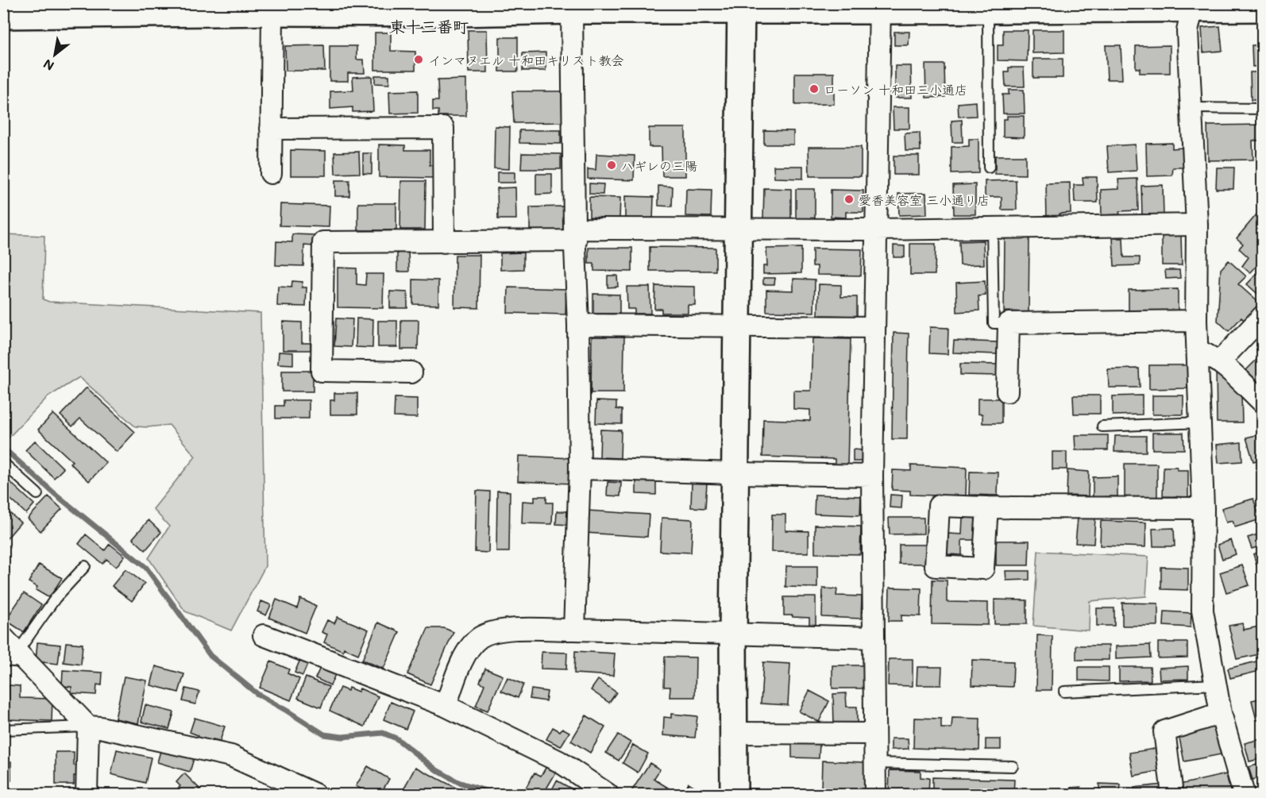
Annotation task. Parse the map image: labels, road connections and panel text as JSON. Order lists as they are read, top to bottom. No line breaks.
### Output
{"districts":["東十三番町"],"places":["インマヌエル 十和田キリスト教会","ローソン 十和田三小通店","ハギレの三陽","愛香美容室 三小通り店"],"north":"bottom left"}
